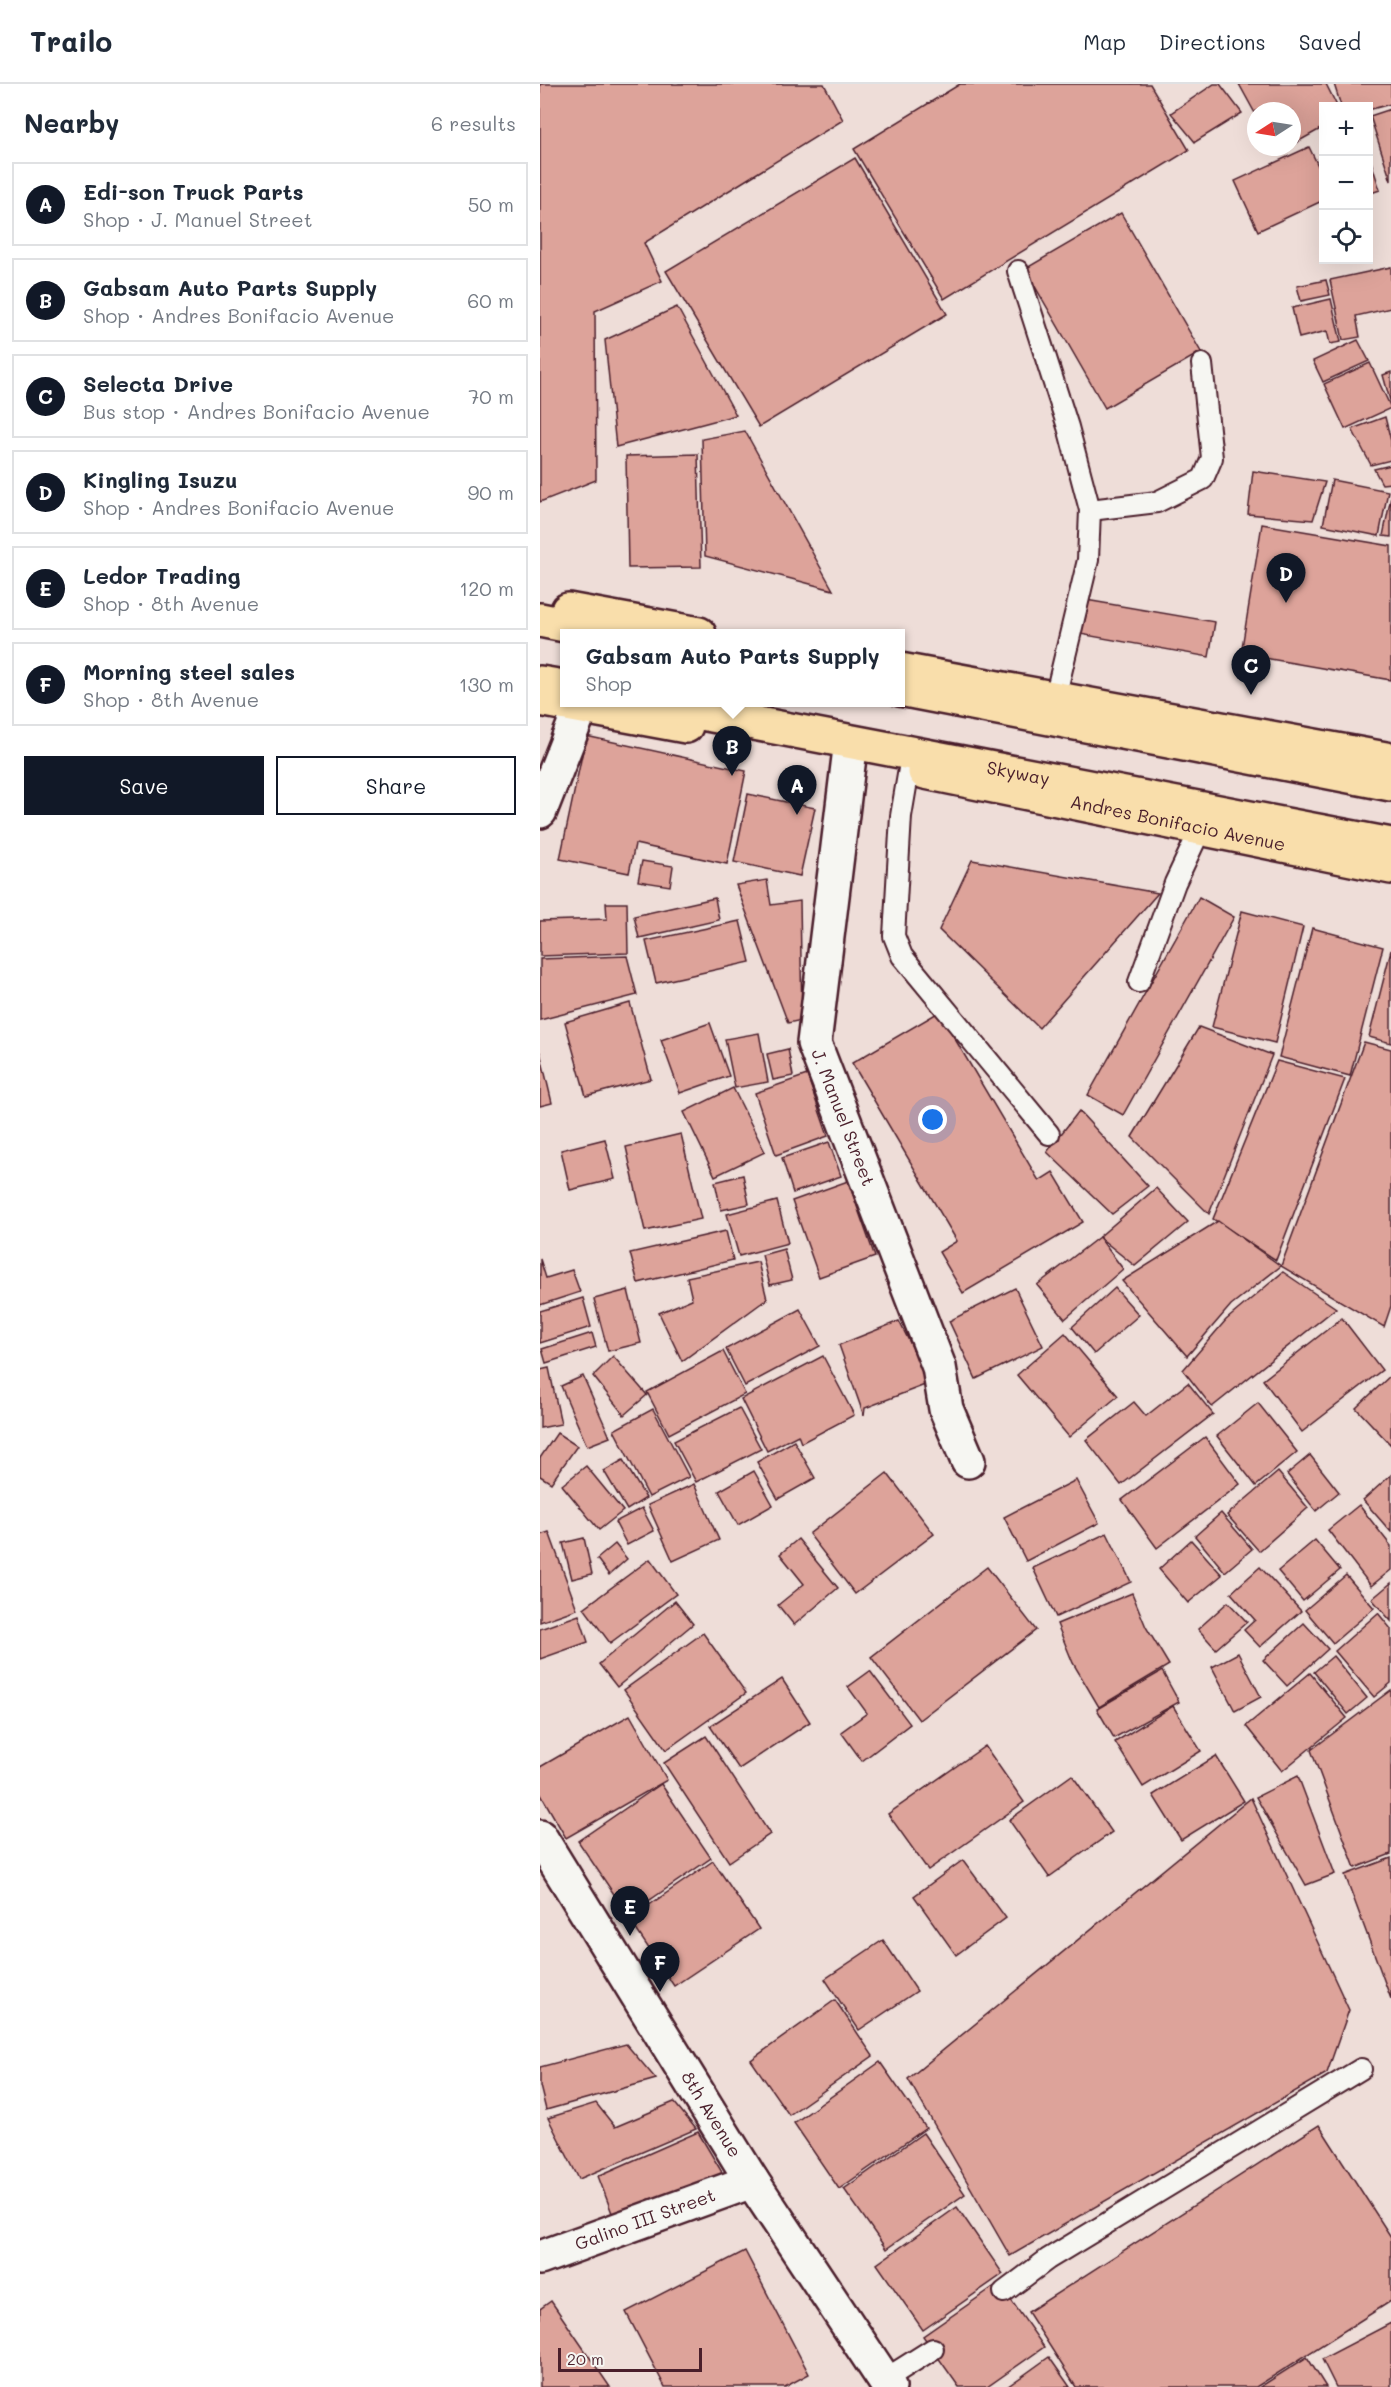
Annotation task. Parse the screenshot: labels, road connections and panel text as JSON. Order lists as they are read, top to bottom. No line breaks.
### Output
{"streets":{"main road":["Skyway","Andres Bonifacio Avenue"],"street":["J. Manuel Street","8th Avenue","Galino III Street"]},"crossings":[["Andres Bonifacio Avenue","J. Manuel Street"],["8th Avenue","Galino III Street"]],"scale_bar":"20 m","north":"left","page":{"header":"Trailo","nav":["Map","Directions","Saved"],"heading":["Nearby","6 results"],"map_buttons":["+","−"],"list":[{"mark":"A","name":"Edi-son Truck Parts","note":"Shop · J. Manuel Street","value":"50 m"},{"mark":"B","name":"Gabsam Auto Parts Supply","note":"Shop · Andres Bonifacio Avenue","value":"60 m"},{"mark":"C","name":"Selecta Drive","note":"Bus stop · Andres Bonifacio Avenue","value":"70 m"},{"mark":"D","name":"Kingling Isuzu","note":"Shop · Andres Bonifacio Avenue","value":"90 m"},{"mark":"E","name":"Ledor Trading","note":"Shop · 8th Avenue","value":"120 m"},{"mark":"F","name":"Morning steel sales","note":"Shop · 8th Avenue","value":"130 m"}],"pins":["D","C","B","A","E","F"],"popup":["Gabsam Auto Parts Supply","Shop"],"buttons":["Save","Share"],"scale":"20 m"}}
